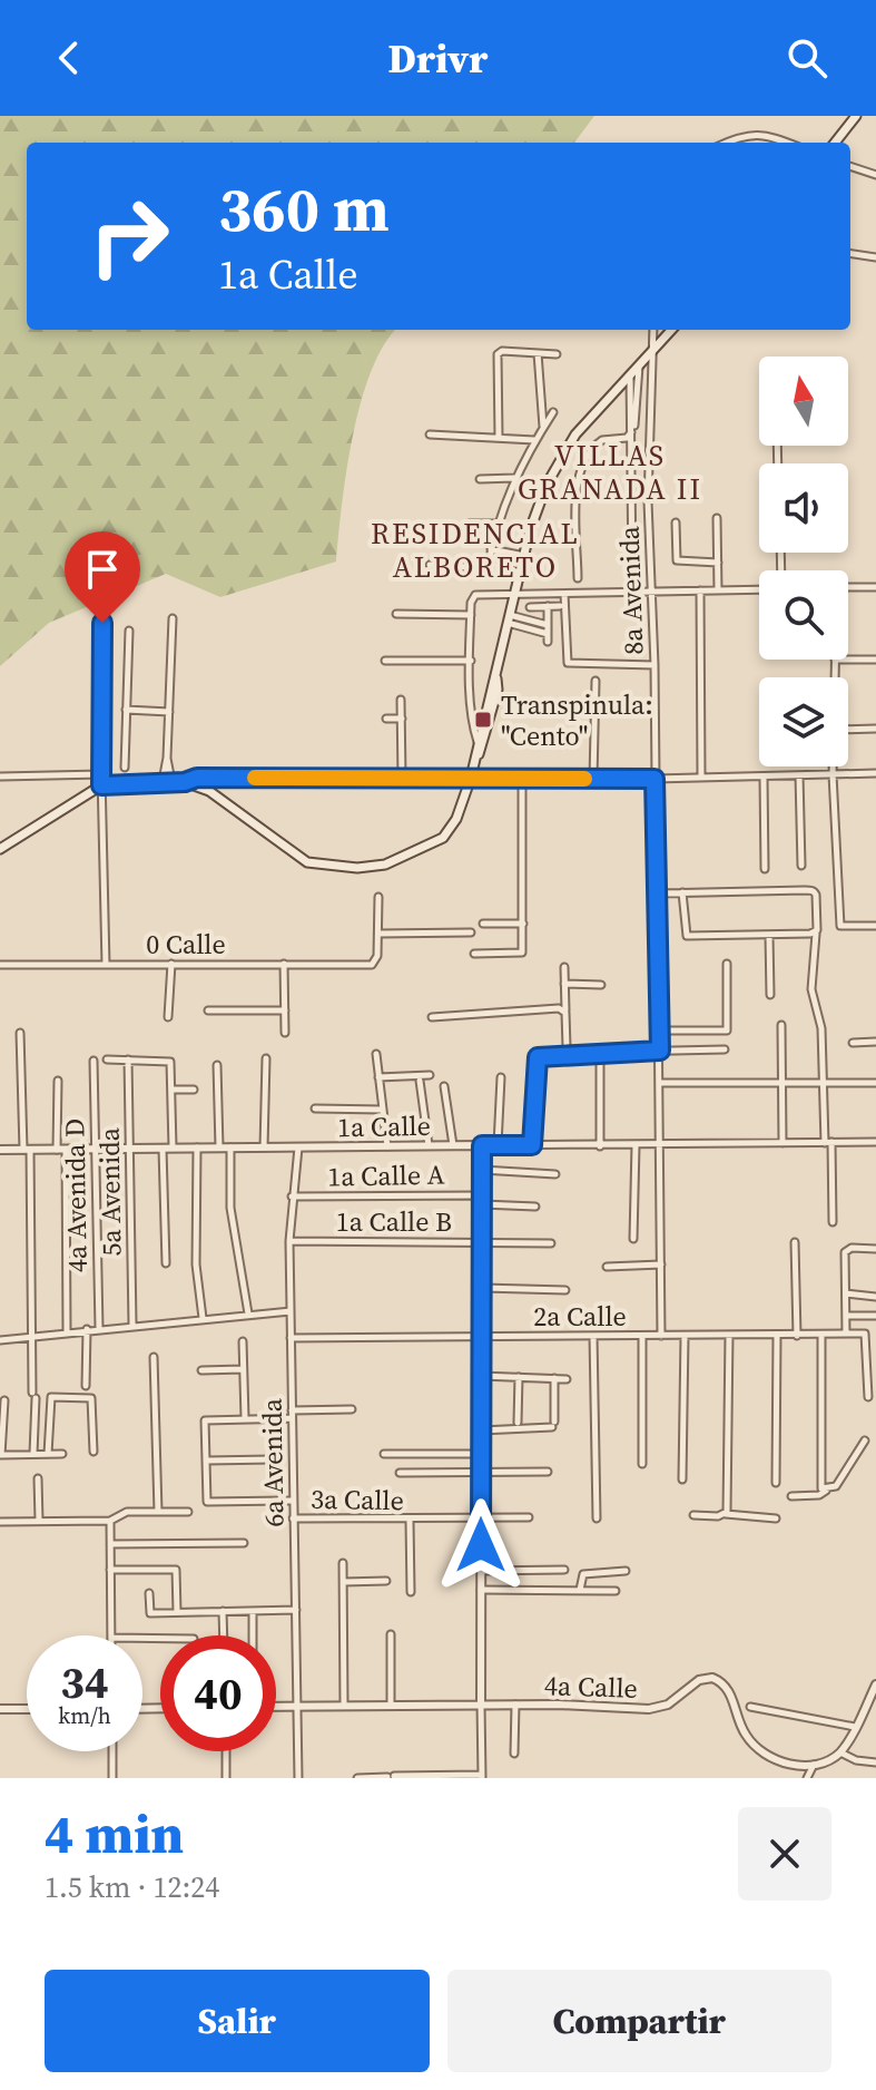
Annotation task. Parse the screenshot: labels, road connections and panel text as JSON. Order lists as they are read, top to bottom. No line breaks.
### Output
{"streets":{"street":["8a Avenida","0 Calle","1a Calle","1a Calle A","5a Avenida","4a Avenida D","1a Calle B","2a Calle","6a Avenida","3a Calle","4a Calle"]},"crossings":[["8a Avenida","1a Calle"],["8a Avenida","2a Calle"],["1a Calle","5a Avenida"],["1a Calle","4a Avenida D"],["1a Calle","6a Avenida"],["1a Calle A","6a Avenida"],["1a Calle B","6a Avenida"],["2a Calle","6a Avenida"],["6a Avenida","3a Calle"],["6a Avenida","4a Calle"]],"districts":["VILLAS GRANADA II","RESIDENCIAL ALBORETO"],"places":{"transit":["Transpinula: \"Cento\""]},"north":"top","page":{"header":"Drivr","turn":["360 m","1a Calle"],"speed":"34 km/h","limit":"40","heading":["4 min","1.5 km · 12:24"],"buttons":["Salir","Compartir"]}}
